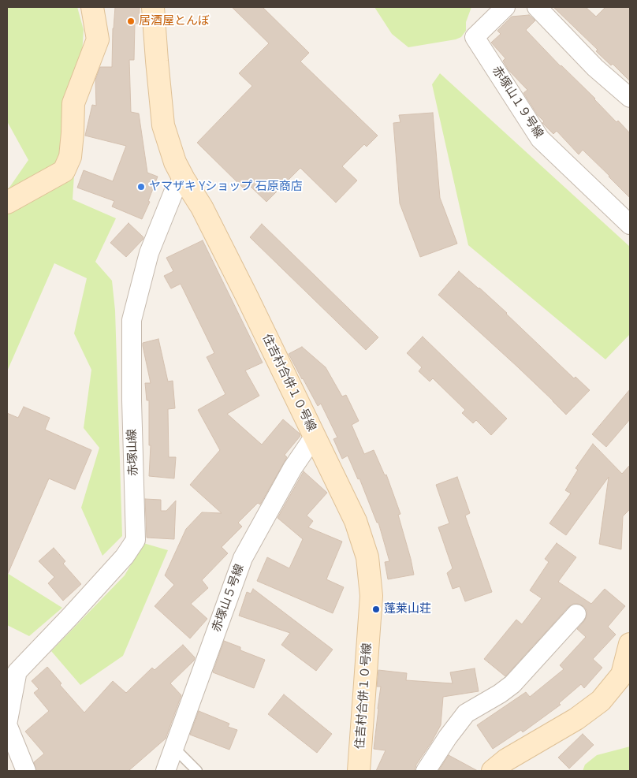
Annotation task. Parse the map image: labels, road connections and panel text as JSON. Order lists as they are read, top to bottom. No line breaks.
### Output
{"streets":{"street":["赤塚山１９号線","住吉村合併１０号線","赤塚山線","赤塚山５号線"]},"crossings":[["住吉村合併１０号線","赤塚山線"],["住吉村合併１０号線","赤塚山５号線"]],"places":["居酒屋とんぼ","ヤマザキ Yショップ 石原商店","蓬莱山荘"]}
